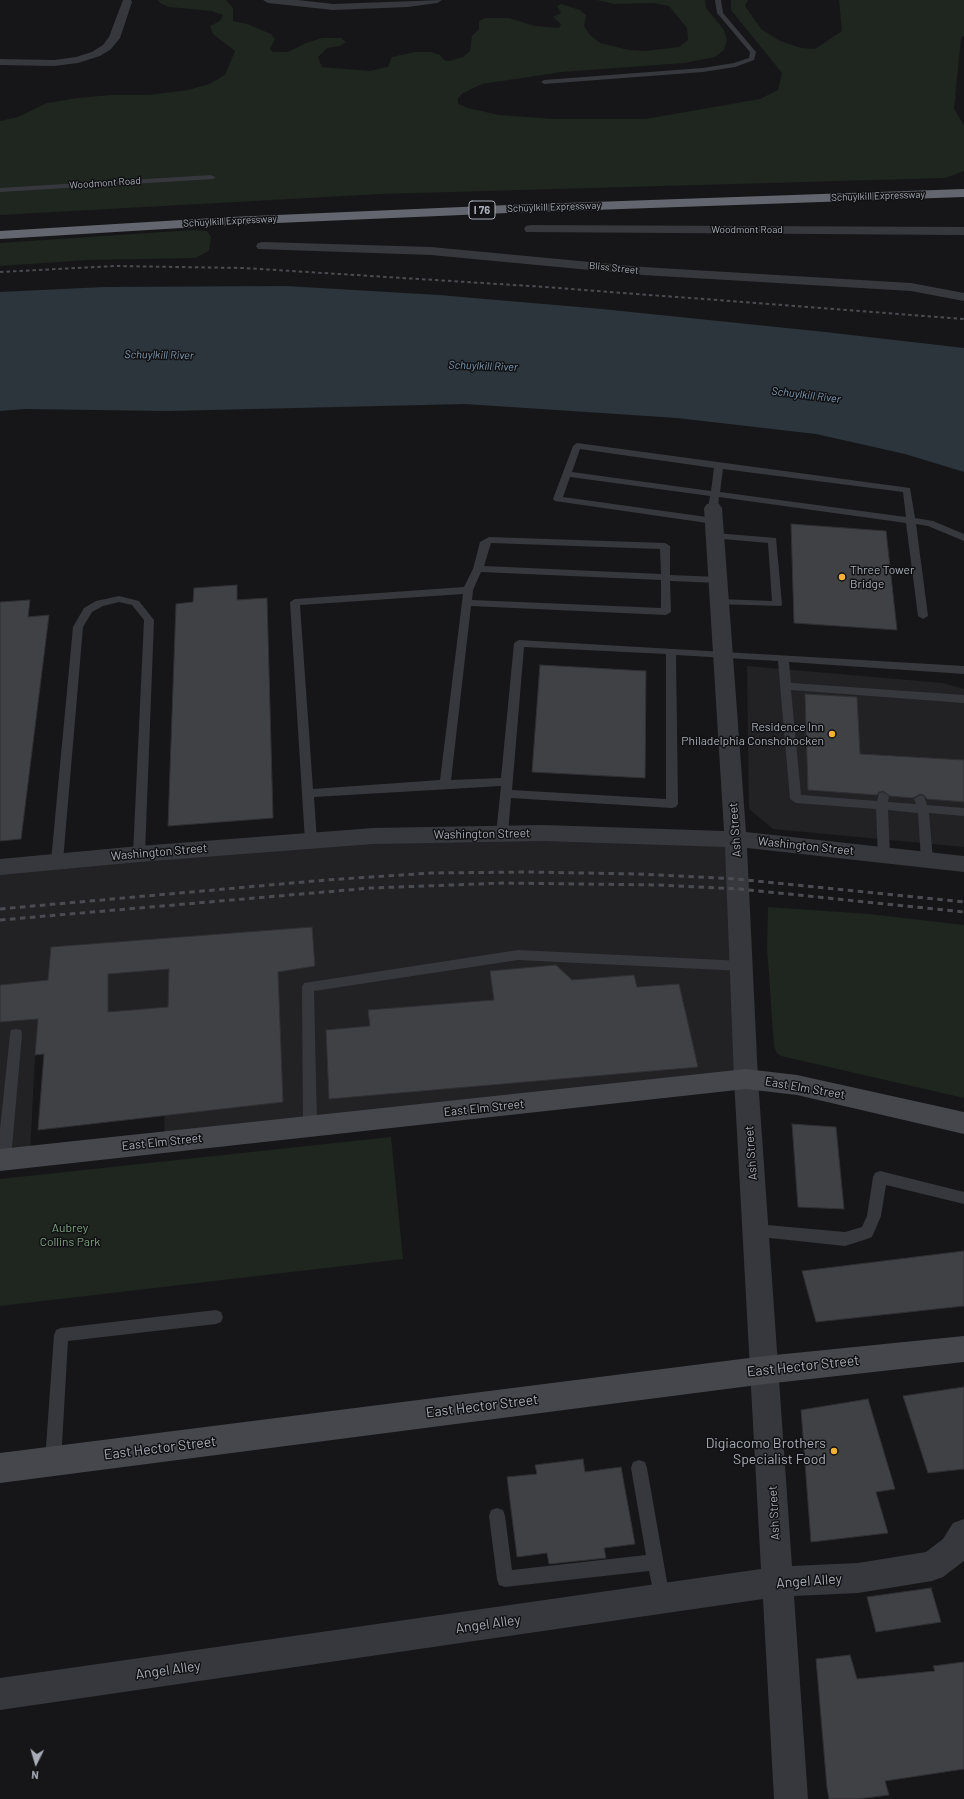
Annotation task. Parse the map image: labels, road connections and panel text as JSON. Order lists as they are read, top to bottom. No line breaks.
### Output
{"streets":{"highway":["Schuylkill Expressway","I 76"],"main road":["East Elm Street","East Hector Street"],"street":["Woodmont Road","Bliss Street","Ash Street","Washington Street","Angel Alley"]},"crossings":[["Ash Street","Washington Street"],["Ash Street","East Elm Street"],["Ash Street","East Hector Street"],["Ash Street","Angel Alley"]],"water":["Schuylkill River"],"parks":["Aubrey Collins Park"],"places":["Three Tower Bridge","Residence Inn Philadelphia Conshohocken","Digiacomo Brothers Specialist Food"],"north":"bottom"}
